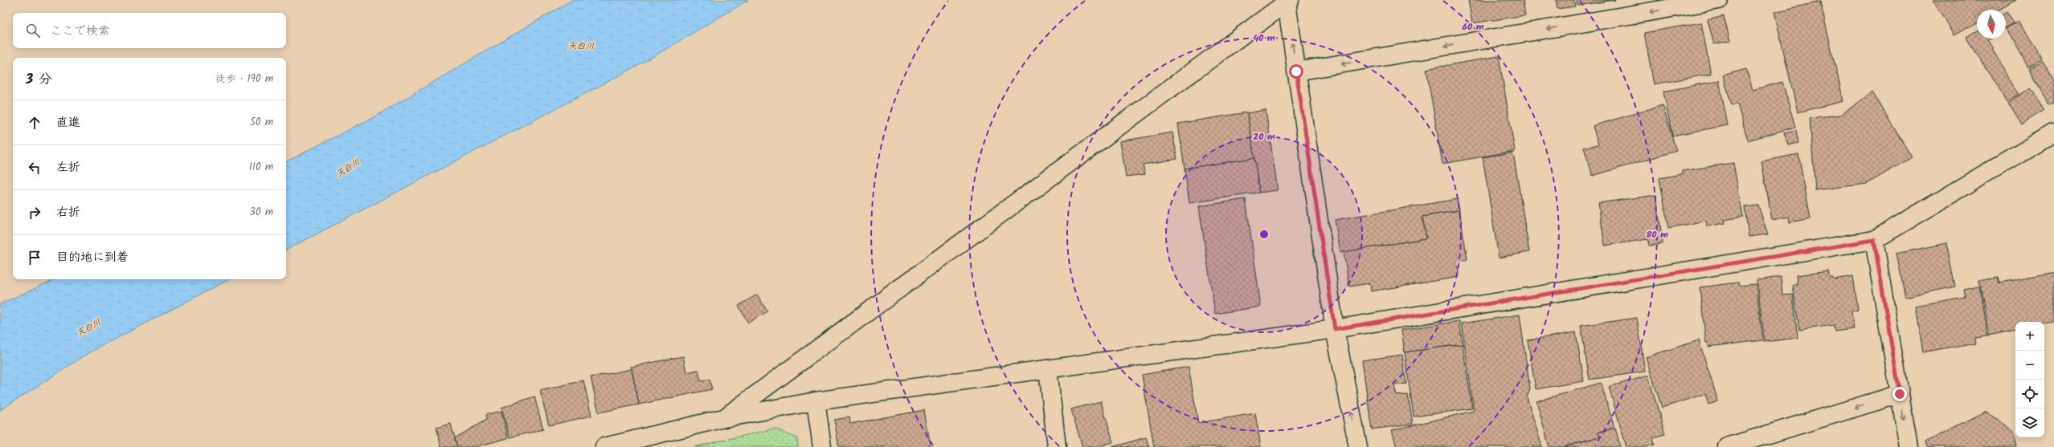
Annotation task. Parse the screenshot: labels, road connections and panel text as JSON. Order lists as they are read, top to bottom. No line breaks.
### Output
{"water":["天白川"],"north":"bottom","page":{"search":"ここで検索","heading":["3 分","徒歩 · 190 m"],"list":[["直進","50 m"],["左折","110 m"],["右折","30 m"],"目的地に到着"],"map_buttons":["+","−"]},"rings":["60 m","40 m","20 m","80 m"]}
